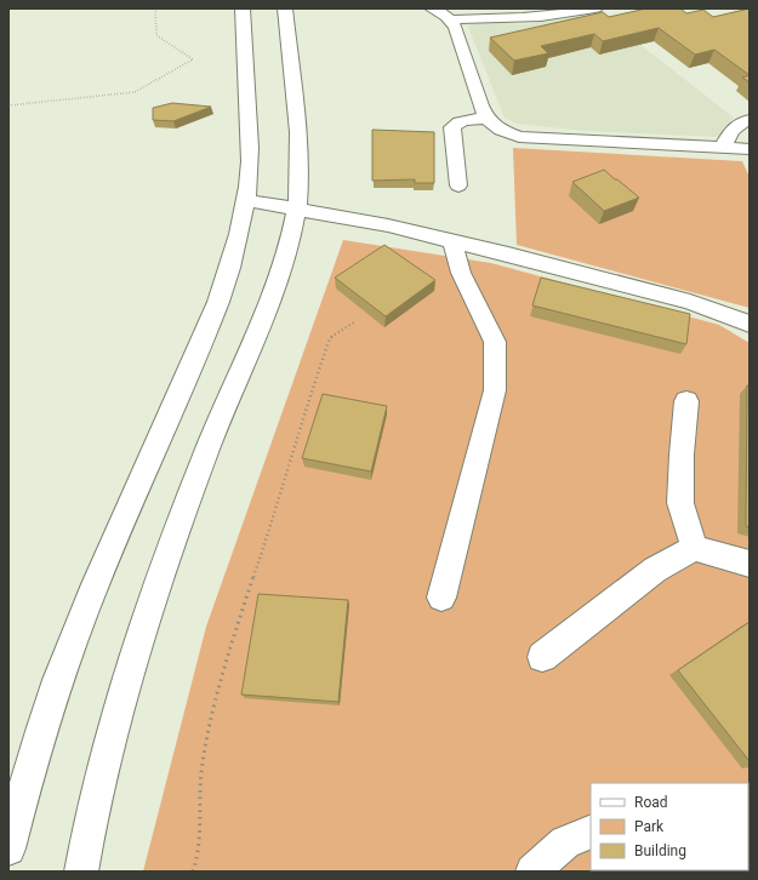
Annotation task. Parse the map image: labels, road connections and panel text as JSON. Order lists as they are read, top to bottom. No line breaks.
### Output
{"legend":["Road","Park","Building"]}
